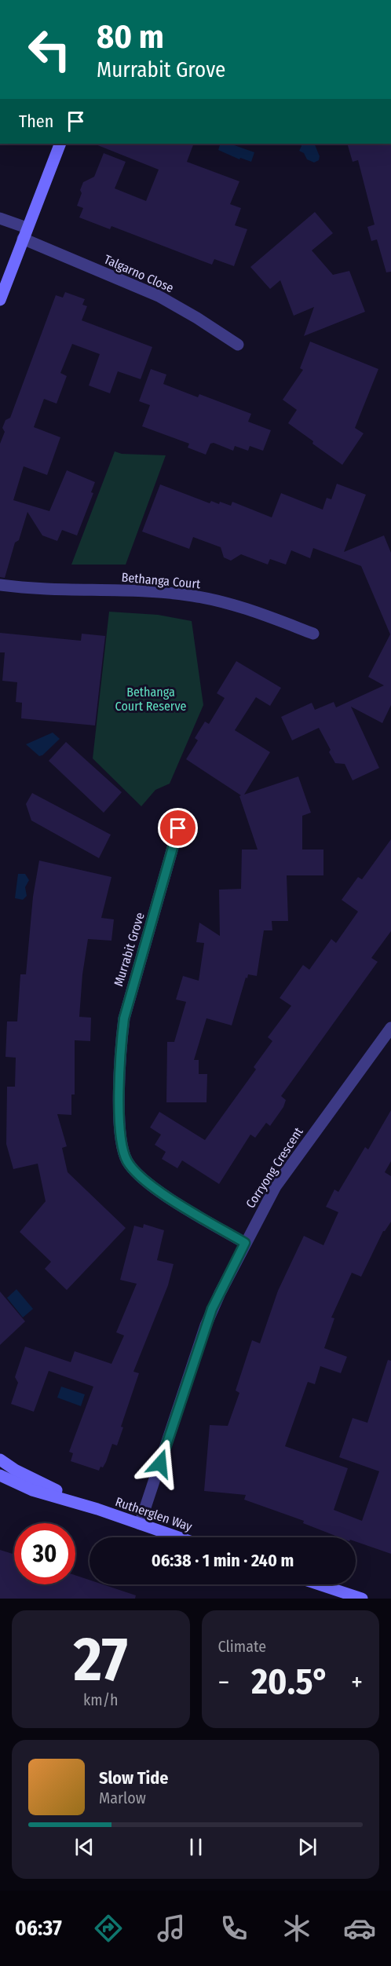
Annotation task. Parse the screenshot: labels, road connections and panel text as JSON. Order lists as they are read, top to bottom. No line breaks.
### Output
{"streets":{"street":["Talgarno Close","Bethanga Court","Murrabit Grove","Corryong Crescent","Rutherglen Way"]},"crossings":[["Murrabit Grove","Corryong Crescent"],["Corryong Crescent","Rutherglen Way"]],"parks":["Bethanga Court Reserve"],"page":{"turn":["80 m","Murrabit Grove"],"then":"Then","limit":"30","trip":"06:38 · 1 min · 240 m","tile":[["27","km/h"],"Climate"],"heat":["−","20.5°","+"],"song":["Slow Tide","Marlow"],"tabs":"06:37"}}
